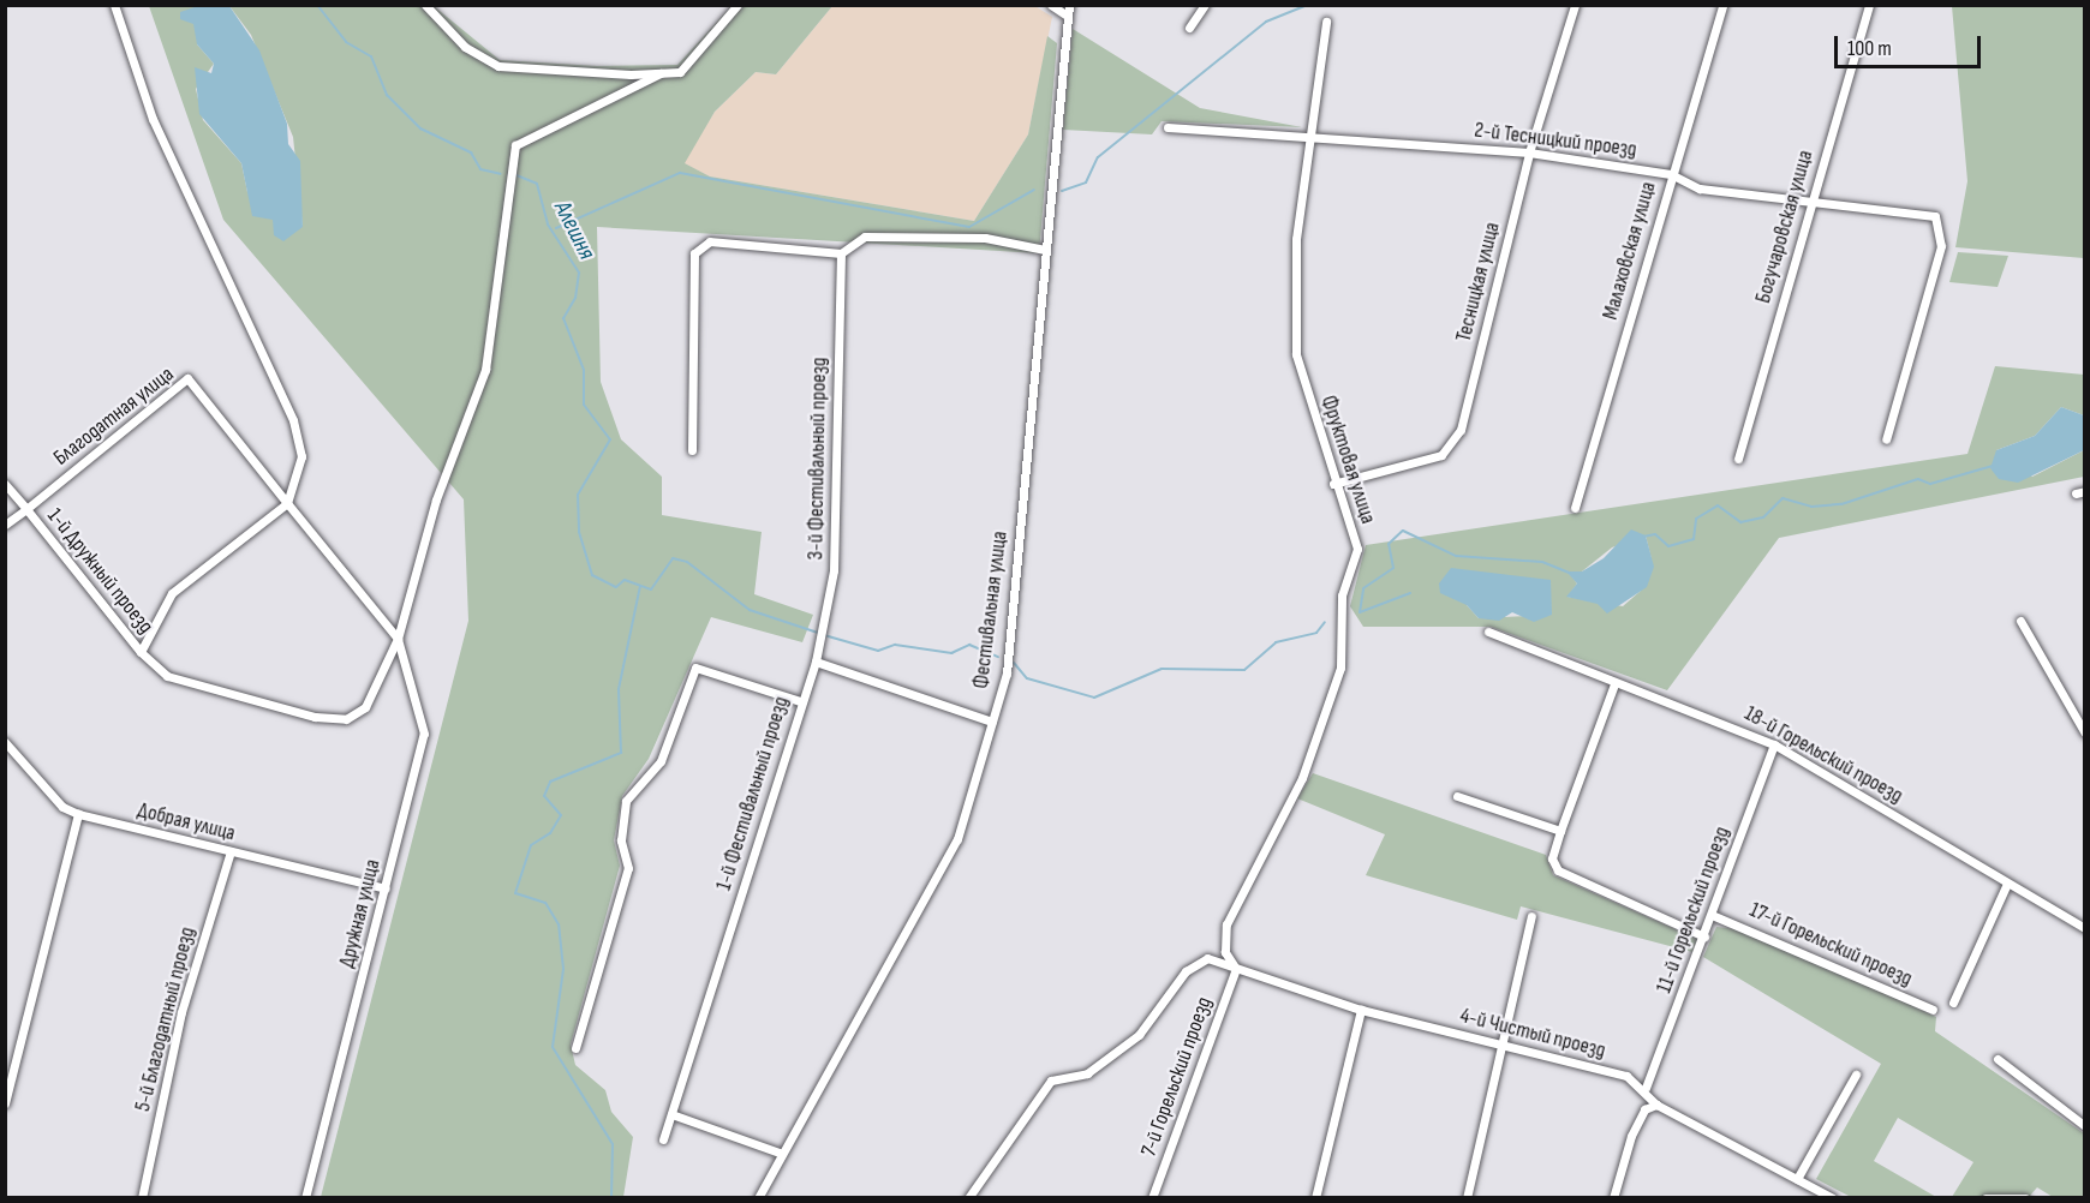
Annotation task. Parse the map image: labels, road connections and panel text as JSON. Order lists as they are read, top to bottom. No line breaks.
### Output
{"streets":{"street":["2-й Тесницкий проезд","Богучаровская улица","Малаховская улица","Тесницкая улица","Благодатная улица","3-й Фестивальный проезд","Фруктовая улица","1-й Дружный проезд","Фестивальная улица","18-й Горельский проезд","1-й Фестивальный проезд","Добрая улица","11-й Горельский проезд","Дружная улица","17-й Горельский проезд","5-й Благодатный проезд","4-й Чистый проезд","7-й Горельский проезд"]},"crossings":[["2-й Тесницкий проезд","Богучаровская улица"],["2-й Тесницкий проезд","Малаховская улица"],["2-й Тесницкий проезд","Тесницкая улица"],["2-й Тесницкий проезд","Фруктовая улица"],["Тесницкая улица","Фруктовая улица"],["Благодатная улица","1-й Дружный проезд"],["3-й Фестивальный проезд","1-й Фестивальный проезд"],["Фруктовая улица","4-й Чистый проезд"],["Фруктовая улица","7-й Горельский проезд"],["18-й Горельский проезд","11-й Горельский проезд"],["Добрая улица","Дружная улица"],["Добрая улица","5-й Благодатный проезд"],["11-й Горельский проезд","17-й Горельский проезд"],["11-й Горельский проезд","4-й Чистый проезд"],["4-й Чистый проезд","7-й Горельский проезд"]],"water":["Алешня"],"scale_bar":"100 m"}
